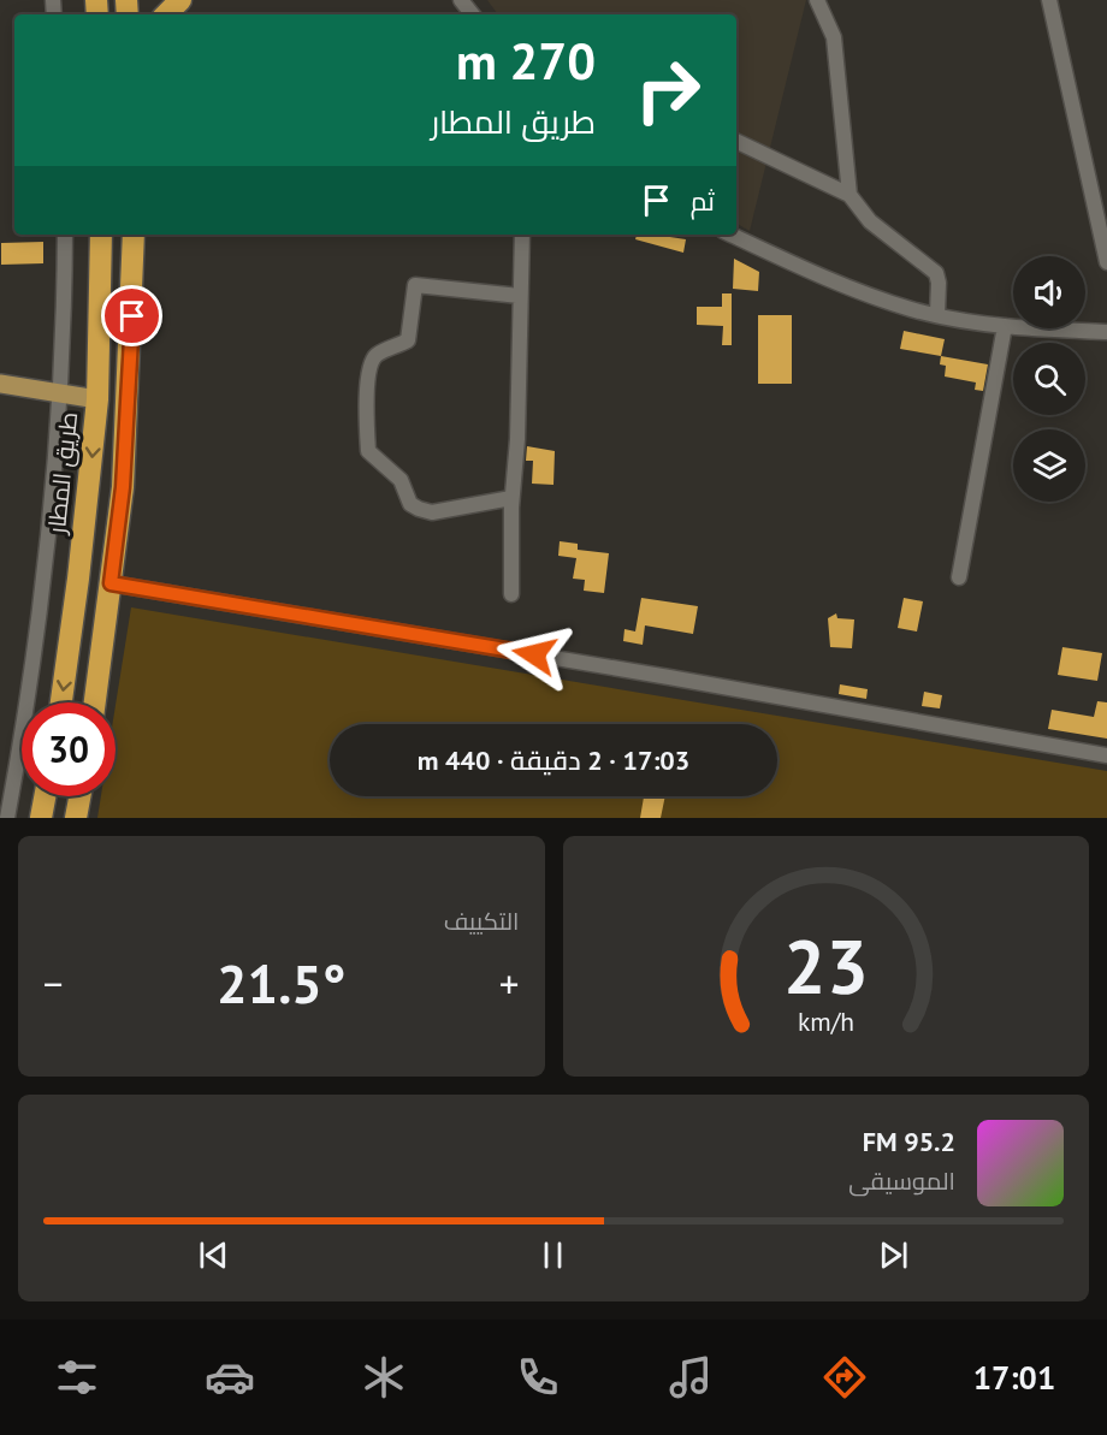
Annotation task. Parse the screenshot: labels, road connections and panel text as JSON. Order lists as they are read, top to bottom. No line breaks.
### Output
{"streets":{"highway":["طريق المطار"]},"page":{"turn":["270 m","طريق المطار"],"then":"ثم","limit":"30","trip":"17:03 · 2 دقيقة · 440 m","tile":"التكييف","heat":["−","21.5°","+"],"song":["95.2 FM","الموسيقى"],"tabs":"17:01","gauge":["23","km/h"]}}
